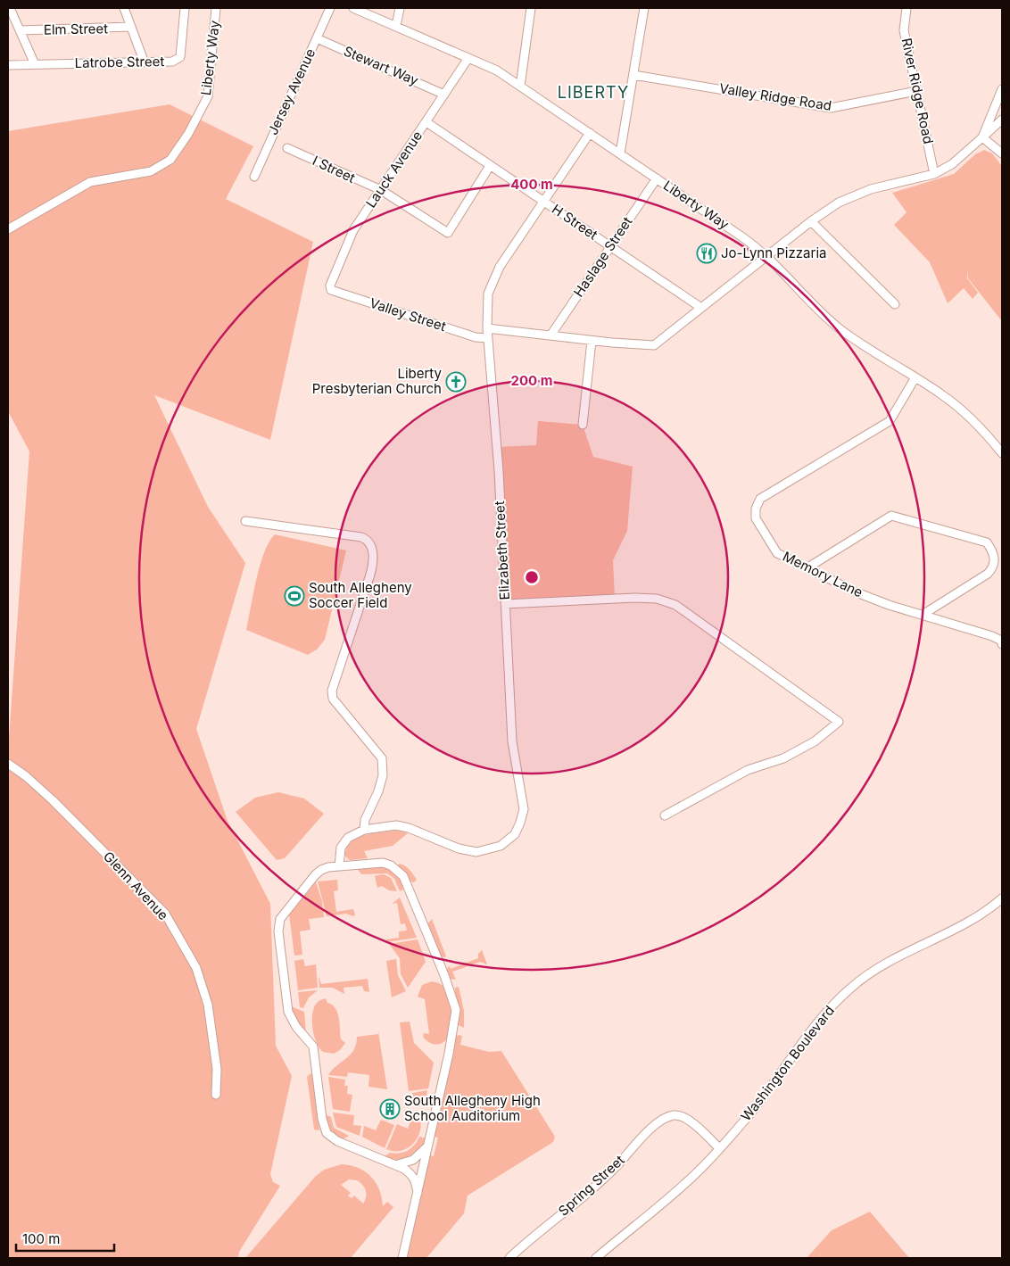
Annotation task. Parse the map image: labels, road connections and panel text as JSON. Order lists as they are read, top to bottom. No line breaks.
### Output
{"streets":{"street":["Elm Street","Liberty Way","Latrobe Street","Stewart Way","River Ridge Road","Jersey Avenue","Valley Ridge Road","I Street","Lauck Avenue","H Street","Haslage Street","Valley Street","Elizabeth Street","Memory Lane","Glenn Avenue","Washington Boulevard","Spring Street"]},"crossings":[["Liberty Way","Lauck Avenue"],["Liberty Way","Haslage Street"],["Liberty Way","Elizabeth Street"],["Liberty Way","Memory Lane"],["Stewart Way","Jersey Avenue"],["Stewart Way","Lauck Avenue"],["River Ridge Road","Valley Ridge Road"],["I Street","Lauck Avenue"],["I Street","H Street"],["Lauck Avenue","H Street"],["Lauck Avenue","Valley Street"],["H Street","Haslage Street"],["H Street","Elizabeth Street"],["Valley Street","Elizabeth Street"],["Washington Boulevard","Spring Street"]],"districts":["LIBERTY"],"places":{"restaurant":["Jo-Lynn Pizzaria"],"church":["Liberty Presbyterian Church"],"sports":["South Allegheny Soccer Field"],"building":["South Allegheny High School Auditorium"]},"scale_bar":"100 m","rings":["400 m","200 m"]}
